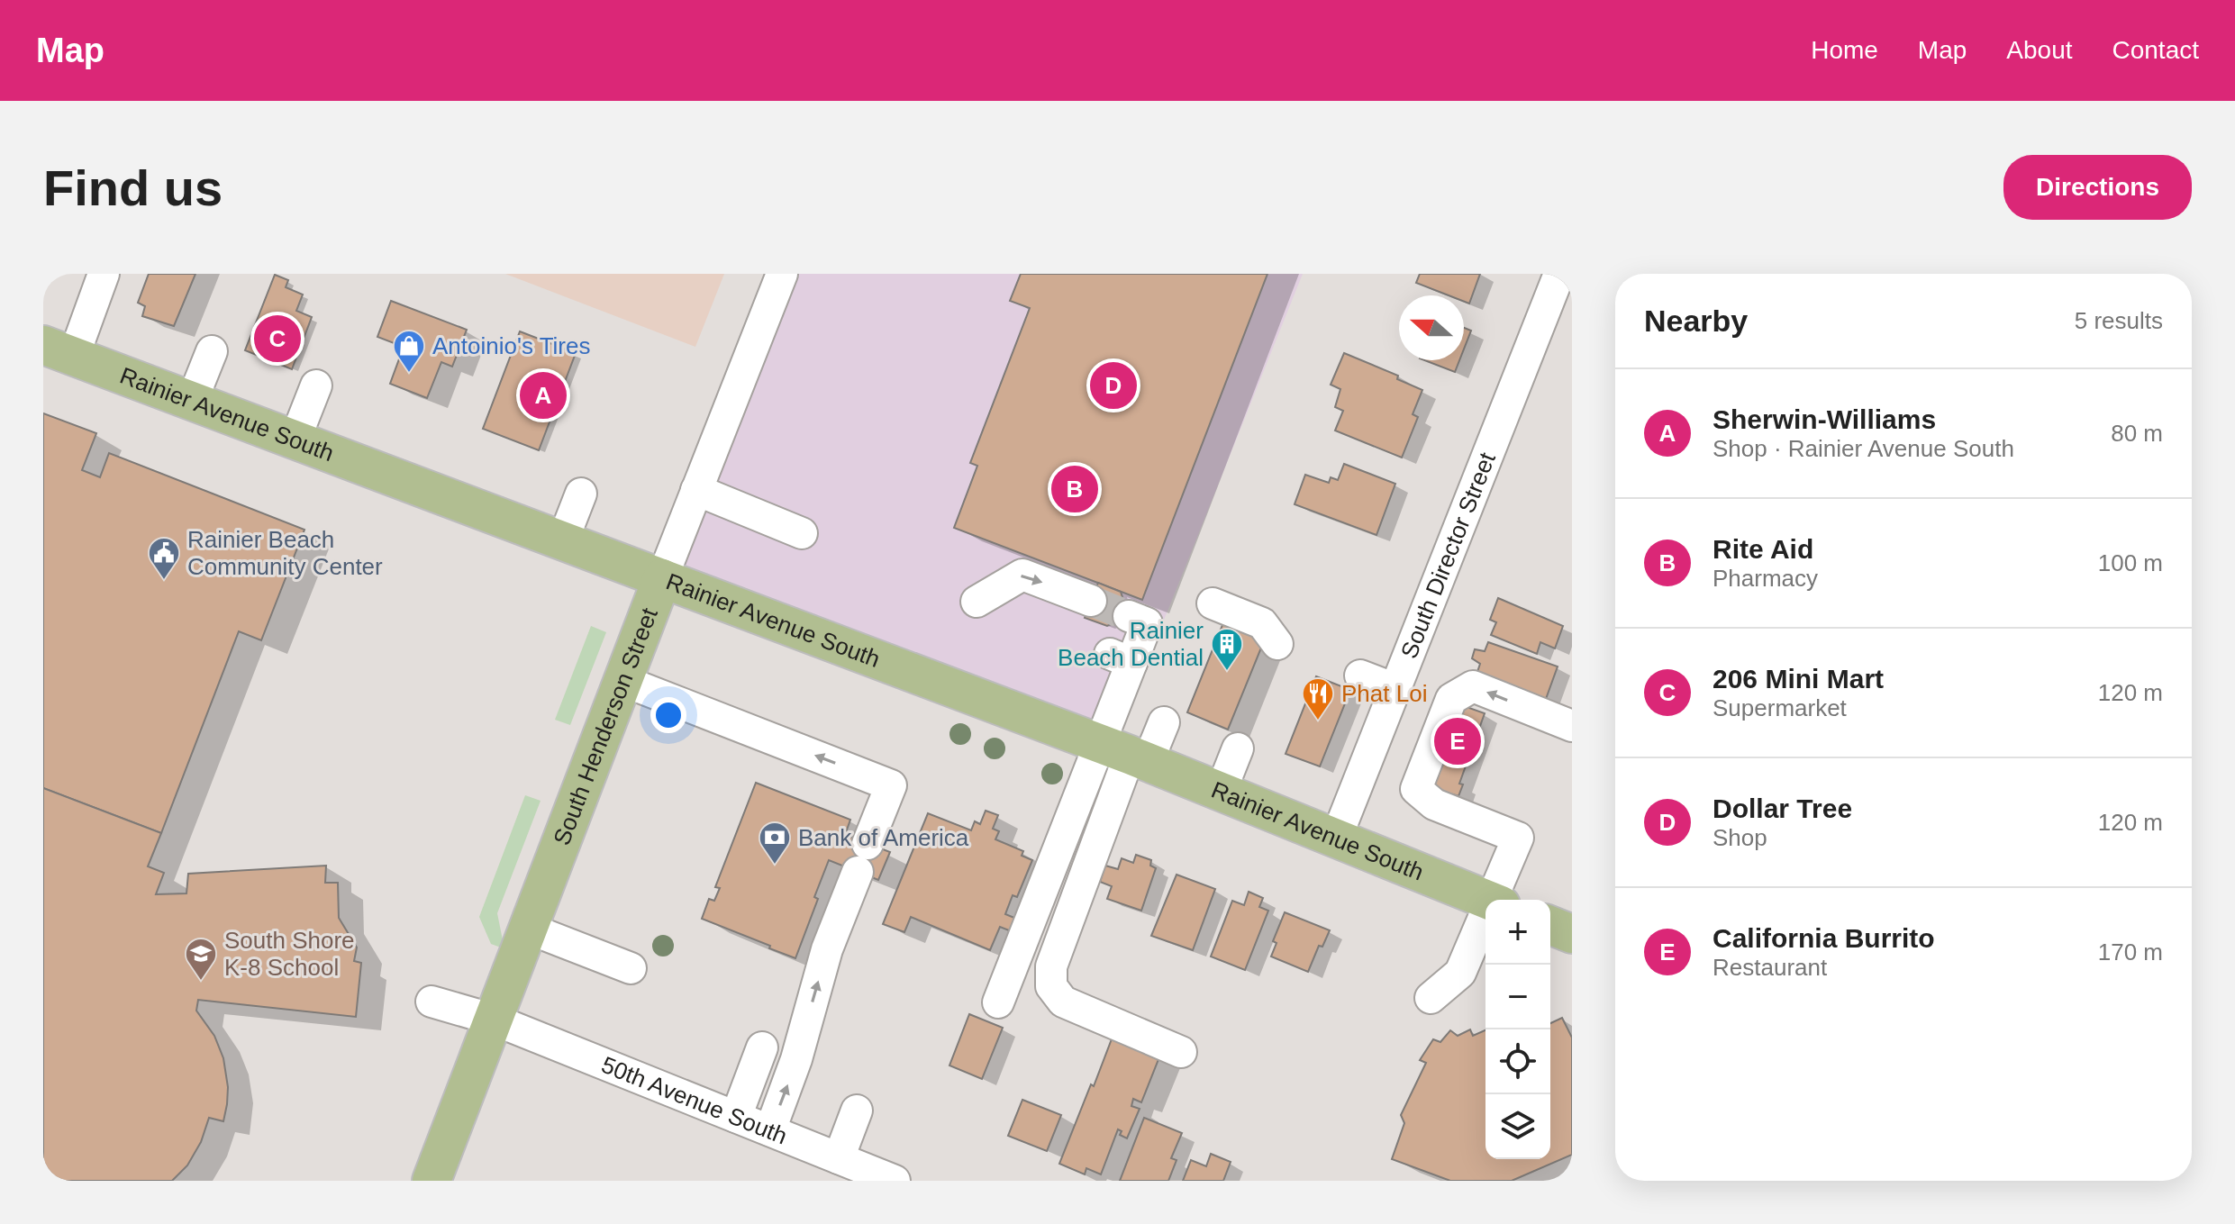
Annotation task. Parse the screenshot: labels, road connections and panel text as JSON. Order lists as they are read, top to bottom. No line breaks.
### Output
{"streets":{"main road":["Rainier Avenue South","South Henderson Street"],"street":["South Director Street","50th Avenue South"]},"crossings":[["Rainier Avenue South","South Director Street"],["Rainier Avenue South","South Henderson Street"],["South Henderson Street","50th Avenue South"]],"places":{"shop":["Antoinio's Tires"],"public building":["Rainier Beach Community Center"],"building":["Rainier Beach Dential"],"restaurant":["Phat Loi"],"bank":["Bank of America"],"school or university":["South Shore K-8 School"]},"north":"left","page":{"header":"Map","nav":["Home","Map","About","Contact"],"buttons":"Directions","title":"Find us","heading":["Nearby","5 results"],"pins":["C","D","A","B","E"],"list":[{"mark":"A","name":"Sherwin-Williams","note":"Shop · Rainier Avenue South","value":"80 m"},{"mark":"B","name":"Rite Aid","note":"Pharmacy","value":"100 m"},{"mark":"C","name":"206 Mini Mart","note":"Supermarket","value":"120 m"},{"mark":"D","name":"Dollar Tree","note":"Shop","value":"120 m"},{"mark":"E","name":"California Burrito","note":"Restaurant","value":"170 m"}],"map_buttons":["+","−"]}}
